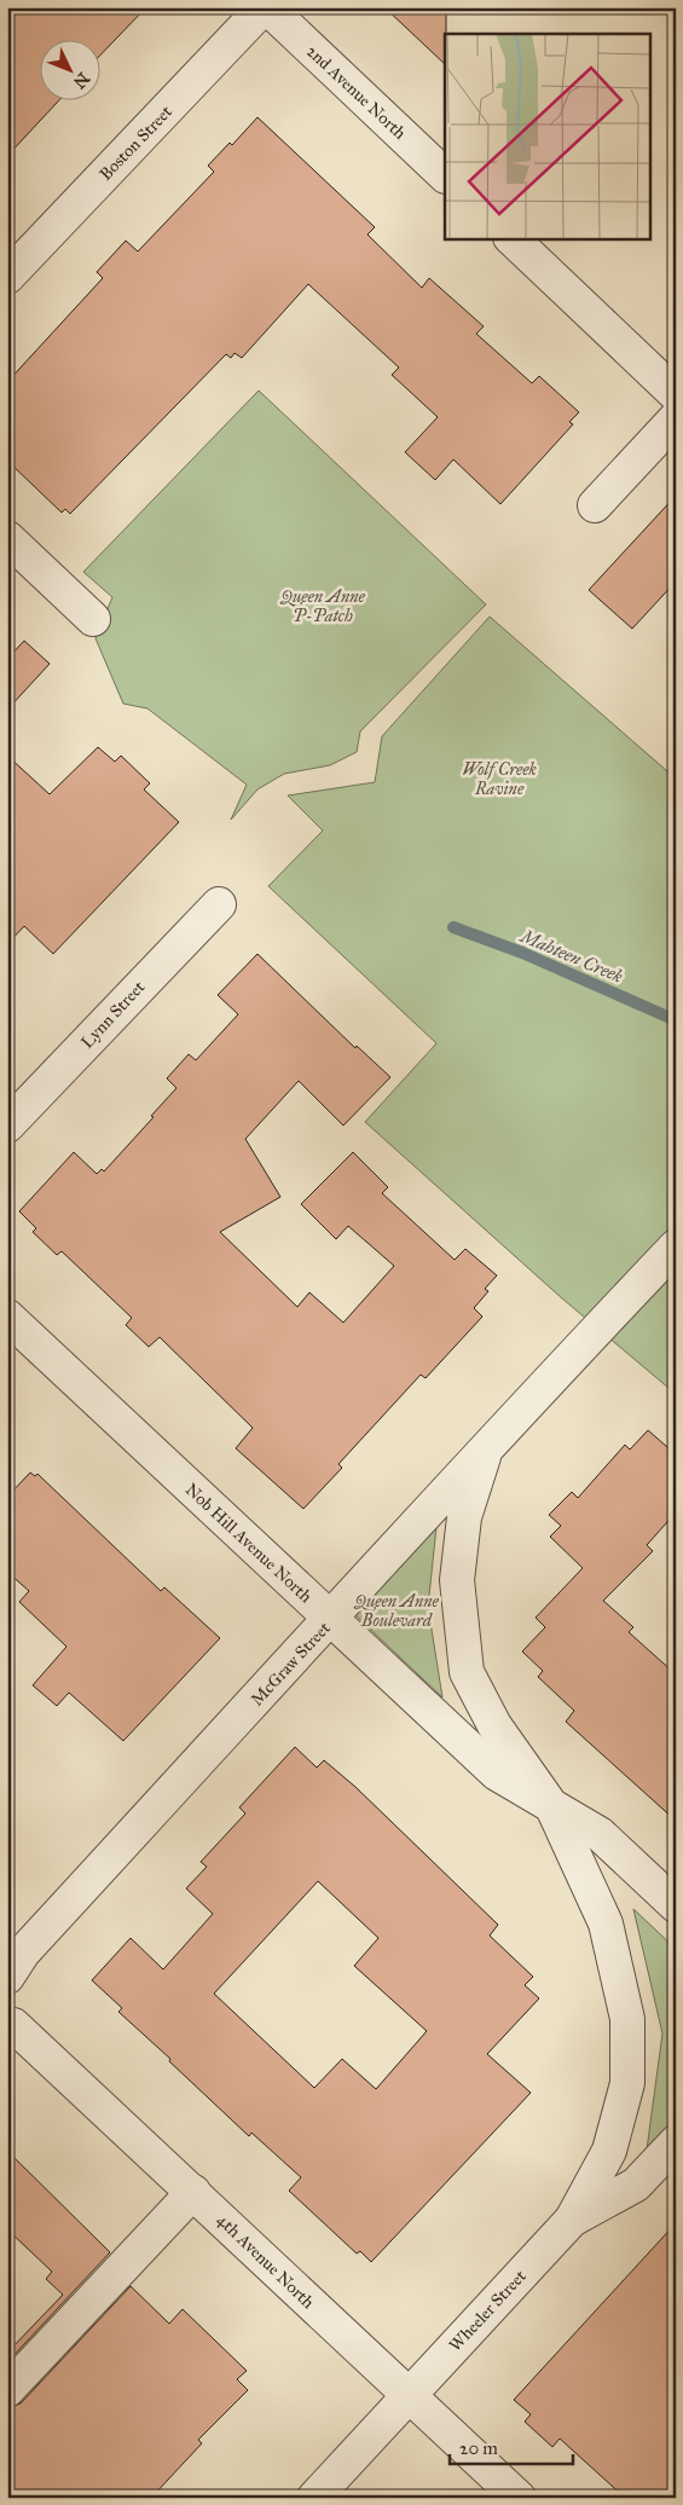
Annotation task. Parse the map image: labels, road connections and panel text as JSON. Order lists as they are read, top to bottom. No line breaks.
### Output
{"streets":{"street":["2nd Avenue North","Boston Street","Lynn Street","Nob Hill Avenue North","McGraw Street","4th Avenue North","Wheeler Street"]},"crossings":[["2nd Avenue North","Boston Street"],["Nob Hill Avenue North","McGraw Street"],["Nob Hill Avenue North","Wheeler Street"],["4th Avenue North","Wheeler Street"]],"water":["Mahteen Creek"],"parks":["Queen Anne P-Patch","Wolf Creek Ravine","Queen Anne Boulevard"],"scale_bar":"20 m","north":"bottom right"}
